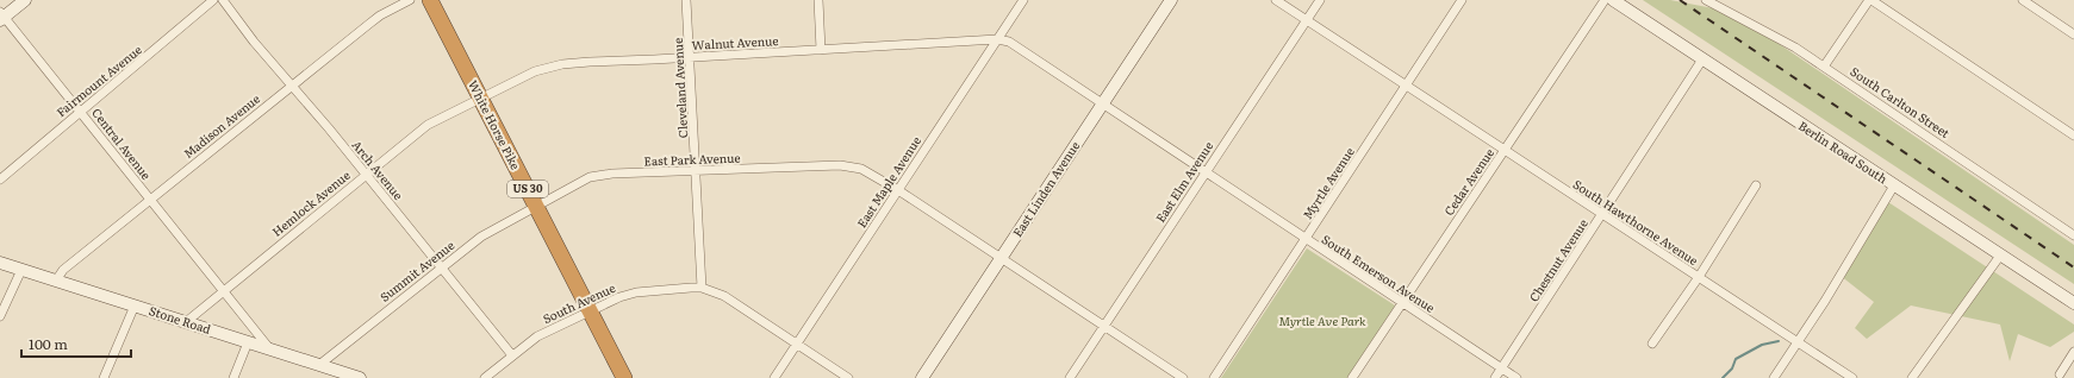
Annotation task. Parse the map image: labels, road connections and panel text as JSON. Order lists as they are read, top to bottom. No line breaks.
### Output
{"streets":{"highway":["White Horse Pike","US 30"],"street":["Walnut Avenue","Fairmount Avenue","Cleveland Avenue","South Carlton Street","Madison Avenue","Central Avenue","Berlin Road South","East Park Avenue","Arch Avenue","East Maple Avenue","East Elm Avenue","Cedar Avenue","Myrtle Avenue","East Linden Avenue","Hemlock Avenue","South Hawthorne Avenue","Chestnut Avenue","Summit Avenue","South Emerson Avenue","South Avenue","Stone Road"]},"crossings":[["Walnut Avenue","Cleveland Avenue"],["Walnut Avenue","White Horse Pike"],["Walnut Avenue","East Maple Avenue"],["Walnut Avenue","Hemlock Avenue"],["Walnut Avenue","South Emerson Avenue"],["Fairmount Avenue","Central Avenue"],["Cleveland Avenue","East Park Avenue"],["Cleveland Avenue","South Avenue"],["White Horse Pike","East Park Avenue"],["White Horse Pike","Hemlock Avenue"],["White Horse Pike","Summit Avenue"],["White Horse Pike","South Avenue"],["Madison Avenue","Central Avenue"],["Madison Avenue","Arch Avenue"],["Madison Avenue","Stone Road"],["Central Avenue","Hemlock Avenue"],["Central Avenue","Stone Road"],["Berlin Road South","Chestnut Avenue"],["East Park Avenue","East Maple Avenue"],["East Park Avenue","Summit Avenue"],["Arch Avenue","Hemlock Avenue"],["Arch Avenue","Summit Avenue"],["Arch Avenue","South Avenue"],["East Maple Avenue","South Emerson Avenue"],["East Maple Avenue","South Avenue"],["East Elm Avenue","South Hawthorne Avenue"],["East Elm Avenue","South Emerson Avenue"],["Cedar Avenue","South Hawthorne Avenue"],["Cedar Avenue","South Emerson Avenue"],["Myrtle Avenue","South Hawthorne Avenue"],["Myrtle Avenue","South Emerson Avenue"],["East Linden Avenue","South Emerson Avenue"],["Hemlock Avenue","Stone Road"],["South Hawthorne Avenue","Chestnut Avenue"],["Chestnut Avenue","South Emerson Avenue"],["Summit Avenue","Stone Road"]],"parks":["Myrtle Ave Park"],"scale_bar":"100 m"}
